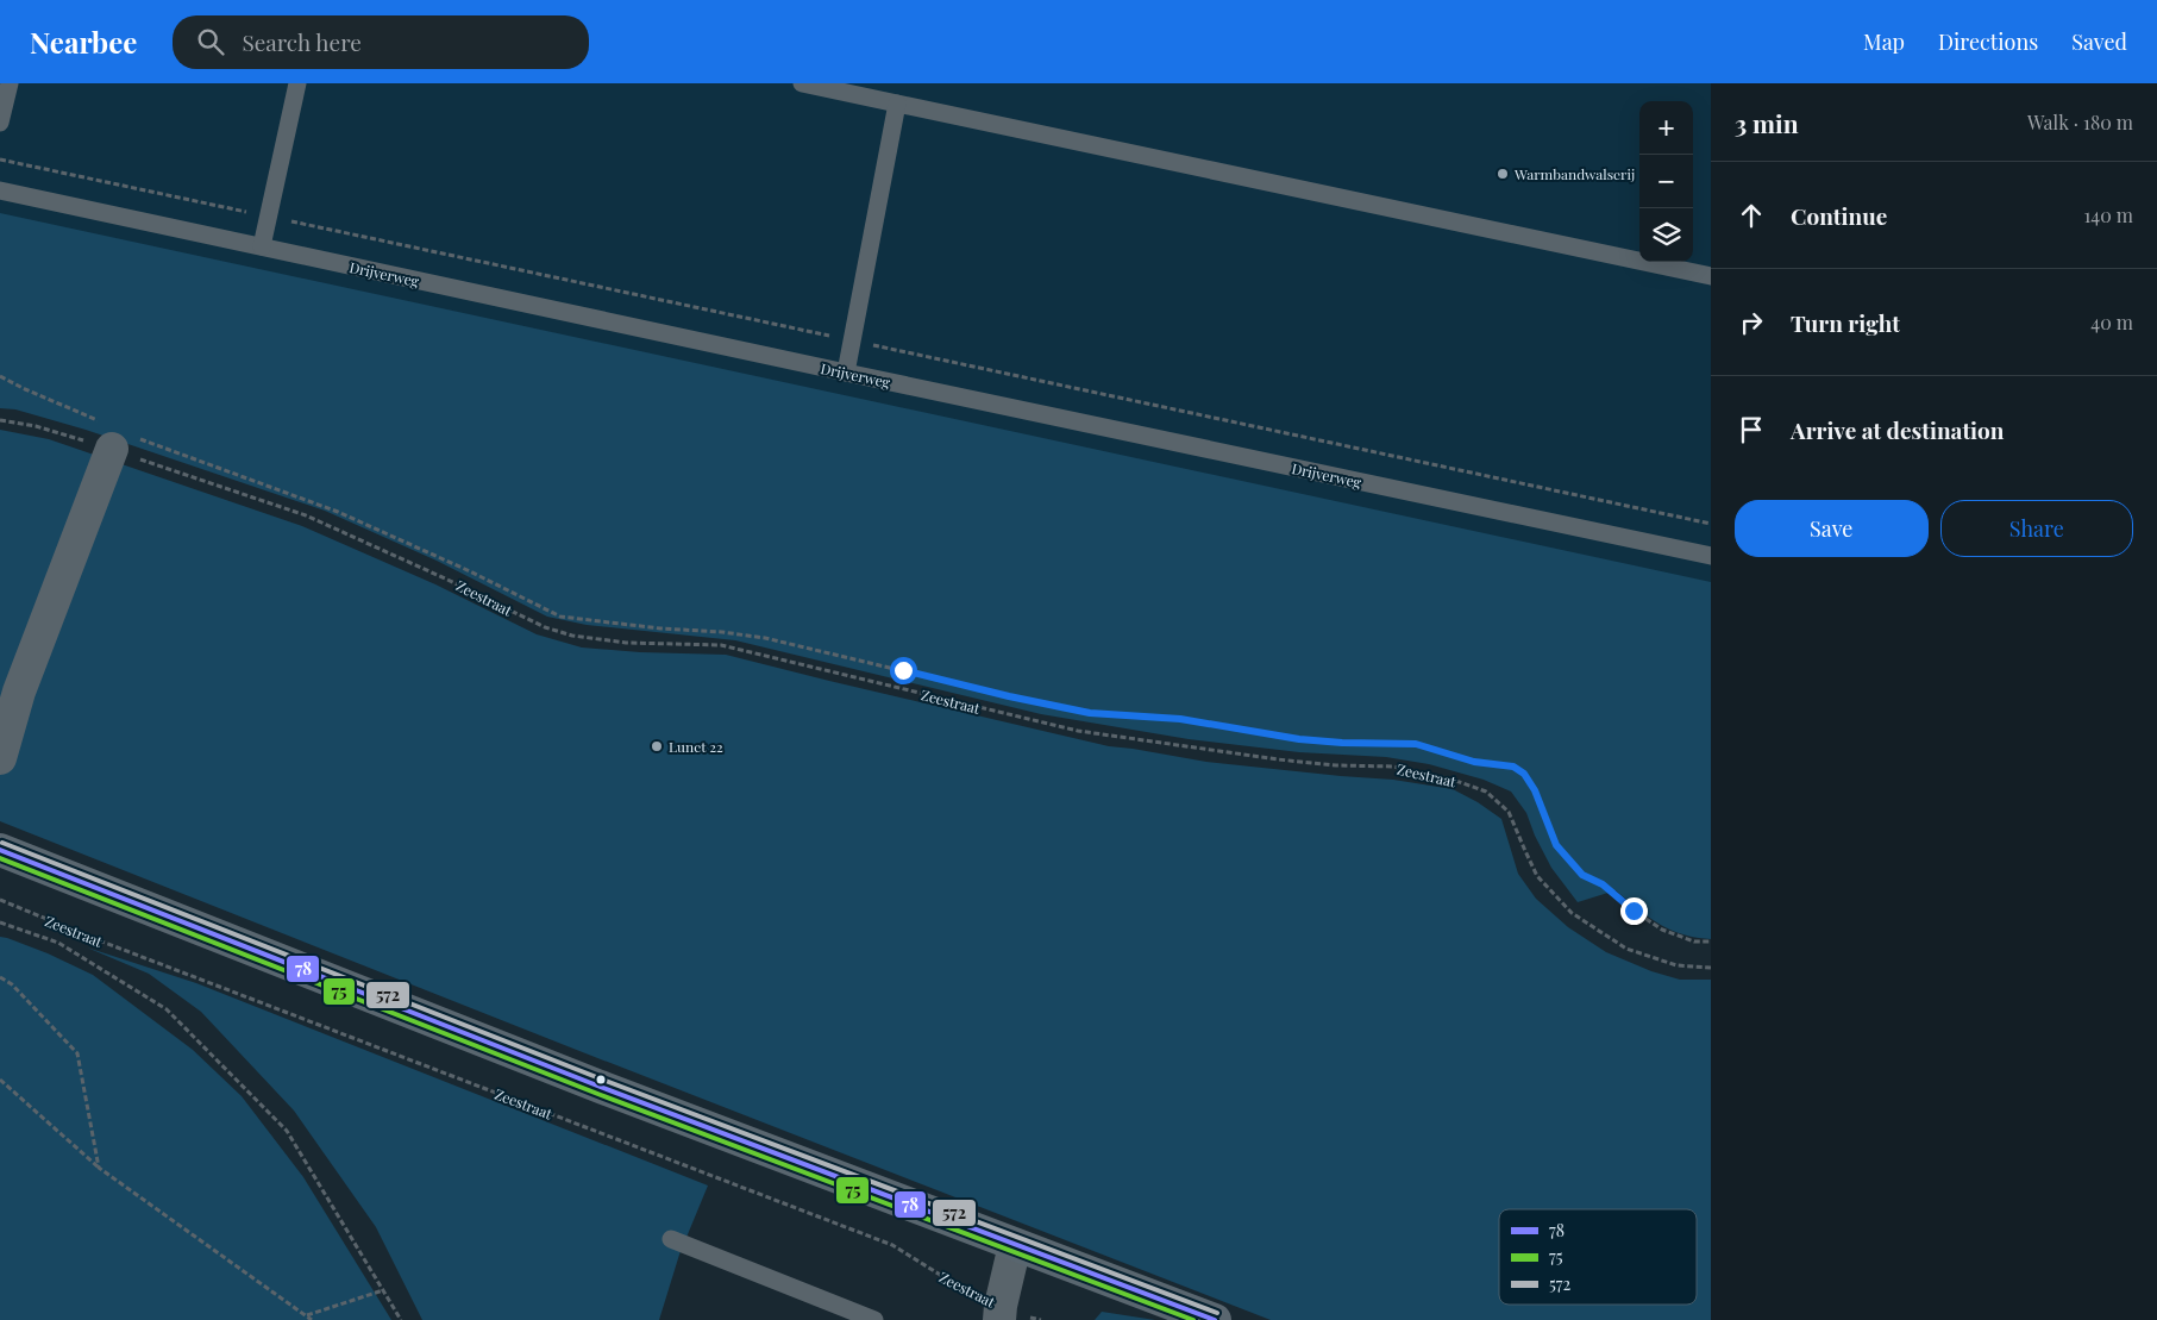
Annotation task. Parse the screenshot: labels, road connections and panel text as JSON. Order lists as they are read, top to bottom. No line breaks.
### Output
{"streets":{"lane":["Drijverweg"],"path":["Zeestraat"]},"places":["Warmbandwalserij","Lunet 22"],"lines":["transit line 572","transit line 78","transit line 75"],"legend":["78","75","572"],"page":{"header":"Nearbee","search":"Search here","nav":["Map","Directions","Saved"],"heading":["3 min","Walk · 180 m"],"map_buttons":["+","−"],"list":[["Continue","140 m"],["Turn right","40 m"],"Arrive at destination"],"buttons":["Save","Share"]}}
